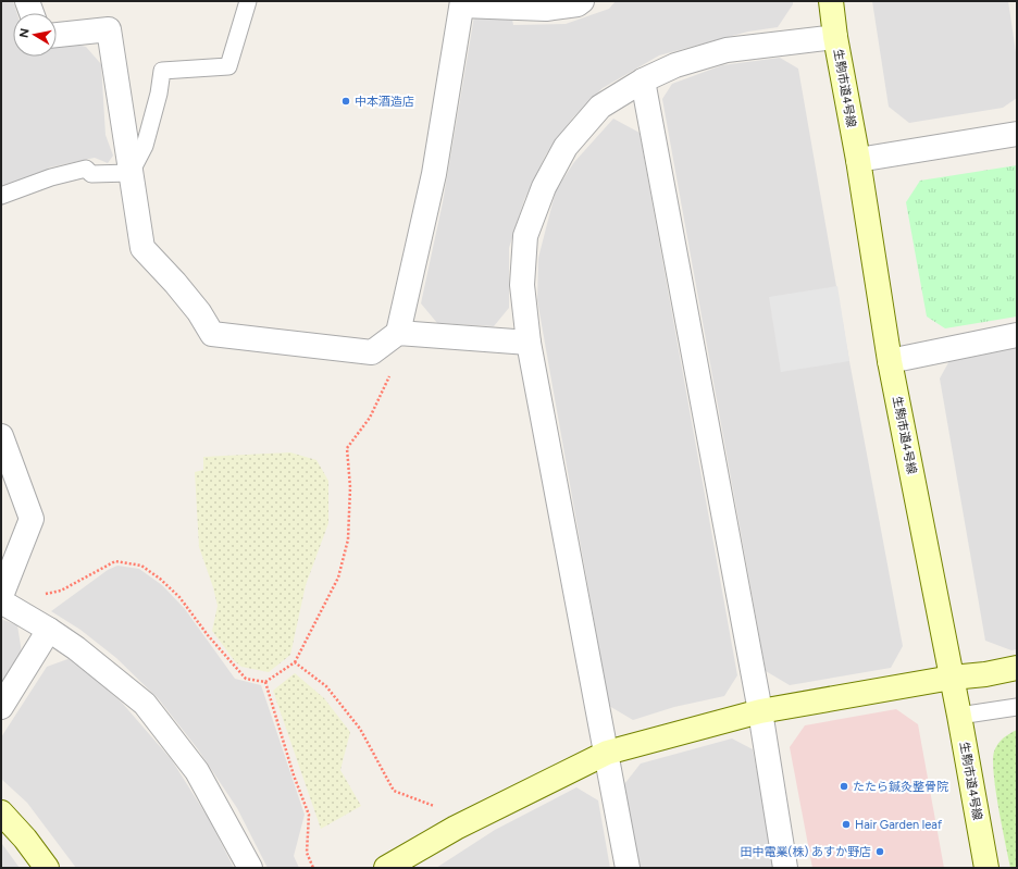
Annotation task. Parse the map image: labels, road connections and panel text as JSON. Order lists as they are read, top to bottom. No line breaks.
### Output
{"streets":{"street":["生駒市道4号線"]},"places":["中本酒造店","たたら鍼灸整骨院","Hair Garden leaf","田中電業(株) あすか野店"],"north":"left"}
